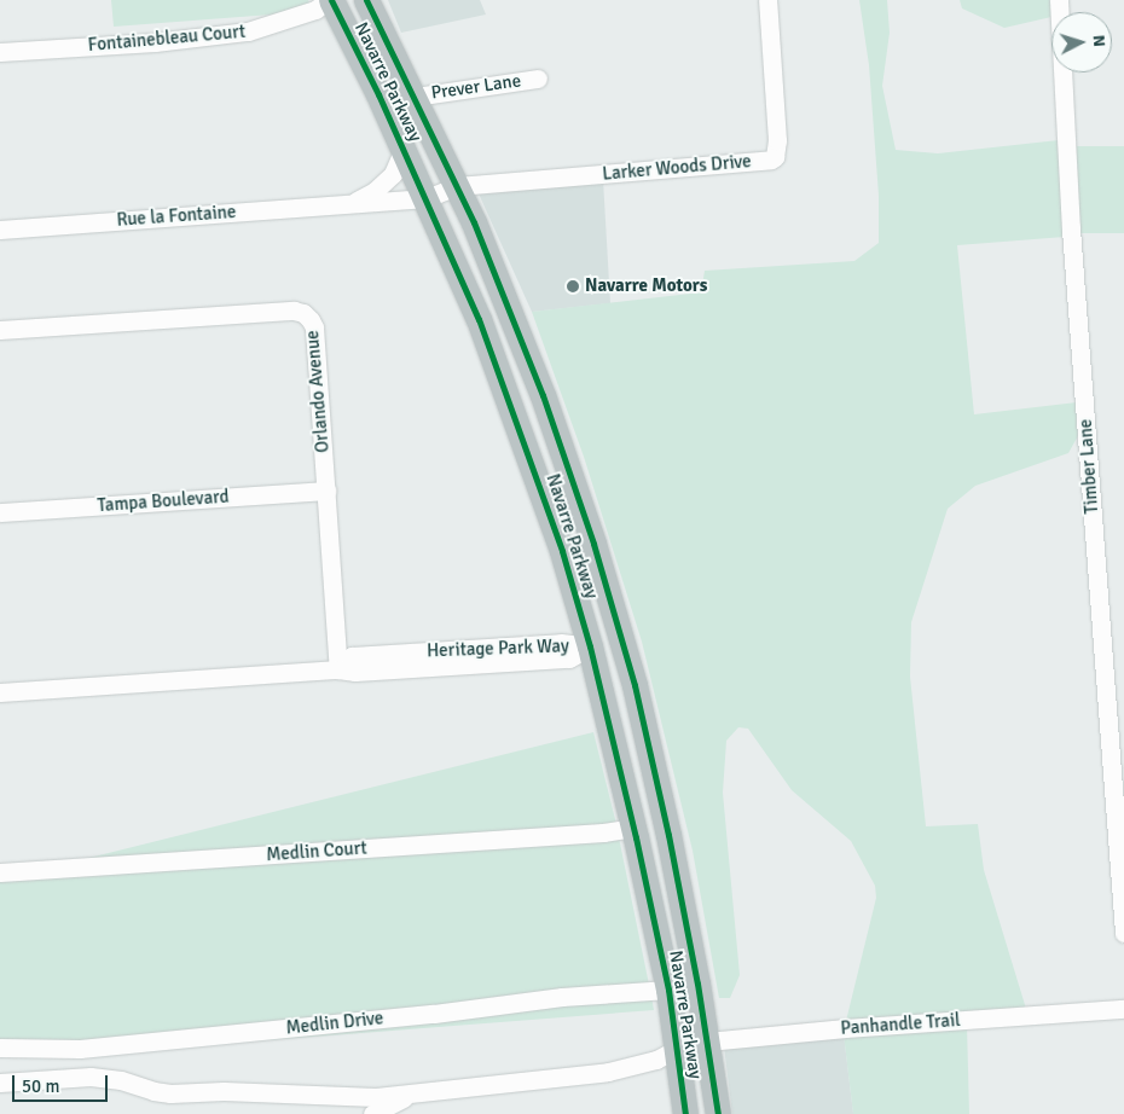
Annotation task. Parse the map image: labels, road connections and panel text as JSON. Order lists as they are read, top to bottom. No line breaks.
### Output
{"streets":{"highway":["Navarre Parkway"],"street":["Fontainebleau Court","Prever Lane","Larker Woods Drive","Rue la Fontaine","Orlando Avenue","Timber Lane","Tampa Boulevard","Heritage Park Way","Medlin Court","Medlin Drive","Panhandle Trail"]},"crossings":[["Fontainebleau Court","Navarre Parkway"],["Navarre Parkway","Prever Lane"],["Navarre Parkway","Larker Woods Drive"],["Navarre Parkway","Rue la Fontaine"],["Navarre Parkway","Heritage Park Way"],["Navarre Parkway","Medlin Court"],["Navarre Parkway","Medlin Drive"],["Navarre Parkway","Panhandle Trail"],["Larker Woods Drive","Rue la Fontaine"],["Orlando Avenue","Tampa Boulevard"],["Orlando Avenue","Heritage Park Way"]],"places":["Navarre Motors"],"scale_bar":"50 m","north":"right"}
